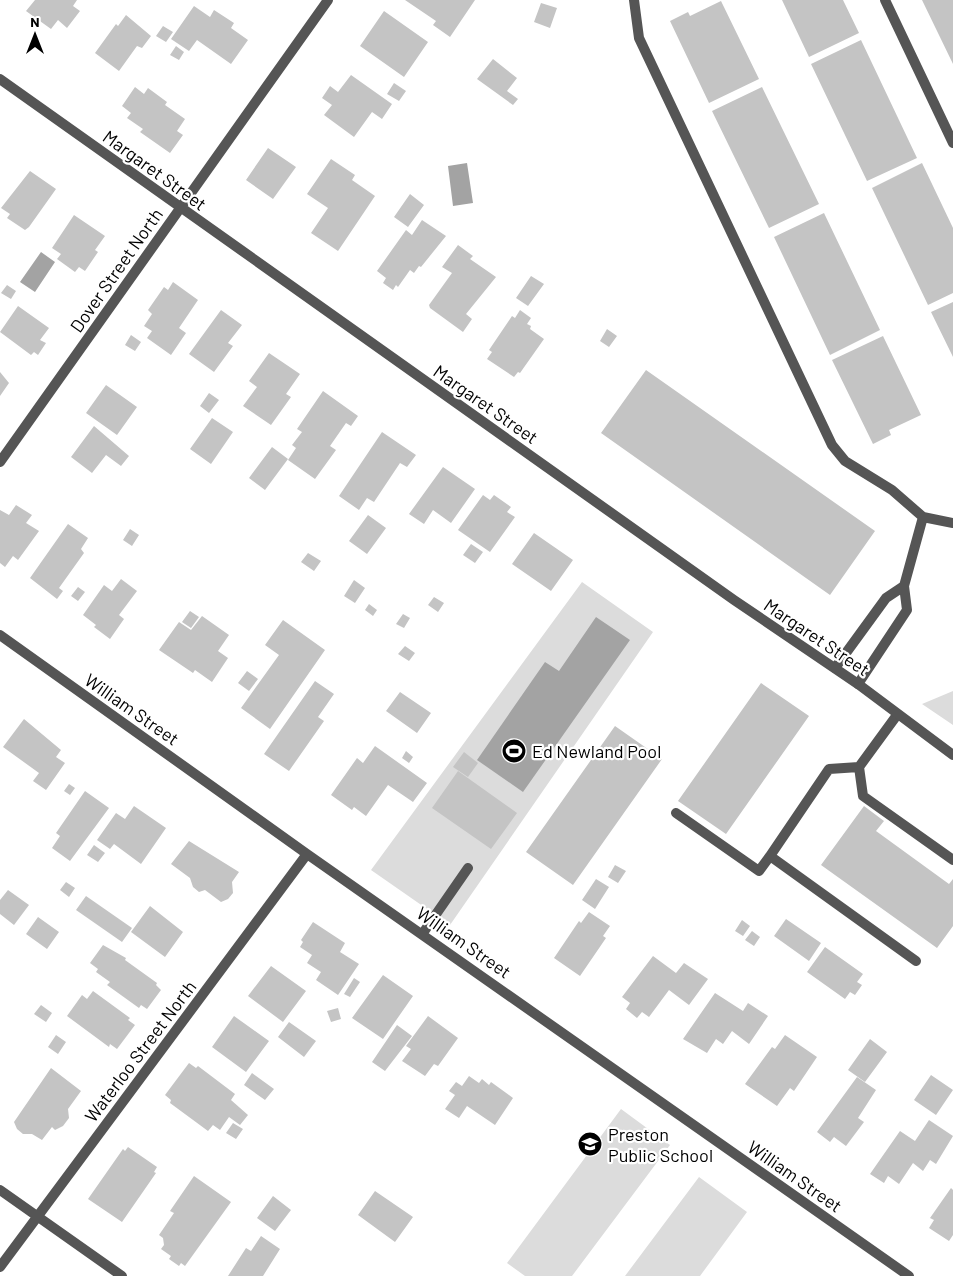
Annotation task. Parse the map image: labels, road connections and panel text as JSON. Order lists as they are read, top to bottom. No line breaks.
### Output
{"streets":{"street":["Margaret Street","Dover Street North","William Street","Waterloo Street North"]},"crossings":[["Margaret Street","Dover Street North"],["William Street","Waterloo Street North"]],"places":{"sports":["Ed Newland Pool"],"school or university":["Preston Public School"]},"north":"top"}
